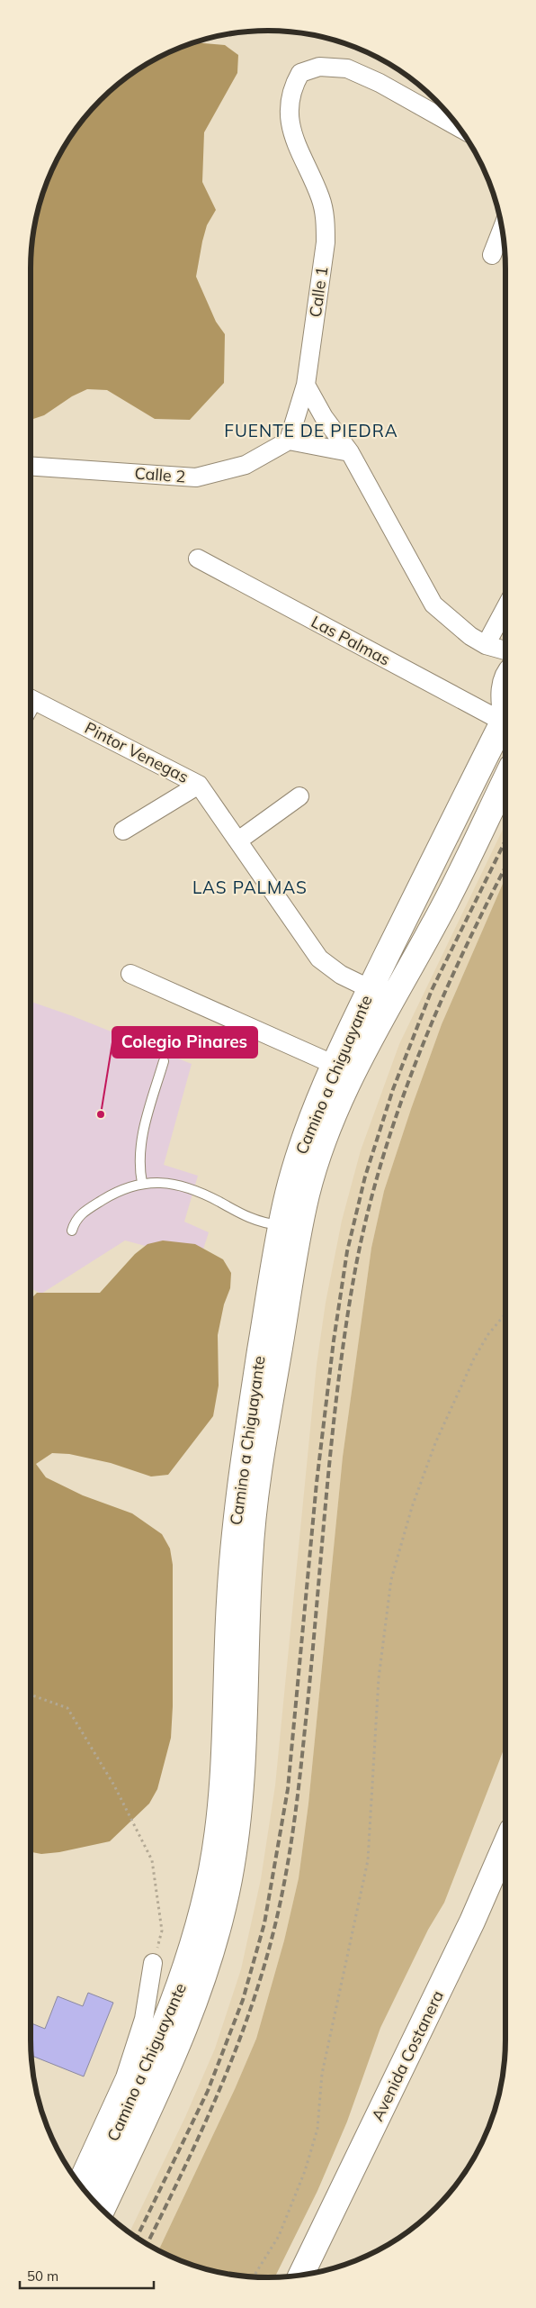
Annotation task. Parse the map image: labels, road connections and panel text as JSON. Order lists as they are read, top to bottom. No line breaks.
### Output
{"streets":{"main road":["Camino a Chiguayante","Avenida Costanera"],"street":["Calle 1","Calle 2","Las Palmas","Pintor Venegas"]},"crossings":[["Pintor Venegas","Camino a Chiguayante"]],"districts":["FUENTE DE PIEDRA","LAS PALMAS"],"places":["Colegio Pinares"],"scale_bar":"50 m"}
